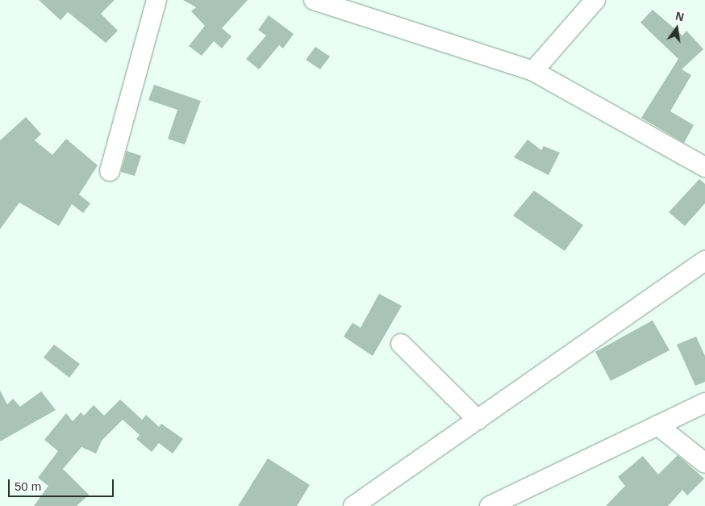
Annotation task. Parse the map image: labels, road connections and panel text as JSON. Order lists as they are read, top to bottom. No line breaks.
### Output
{"scale_bar":"50 m","north":"top"}
